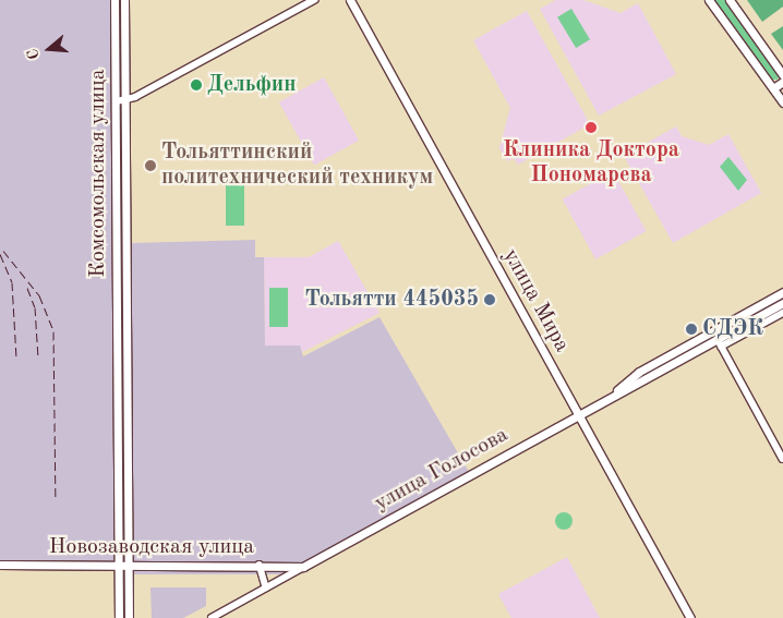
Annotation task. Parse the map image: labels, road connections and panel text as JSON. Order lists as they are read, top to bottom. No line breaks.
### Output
{"streets":{"main road":["Комсомольская улица","улица Мира","улица Голосова","Новозаводская улица"]},"crossings":[["Комсомольская улица","Новозаводская улица"],["улица Мира","улица Голосова"],["улица Голосова","Новозаводская улица"]],"places":["Дельфин","Клиника Доктора Пономарева","Тольяттинский политехнический техникум","Тольятти 445035","СДЭК"],"north":"left"}
